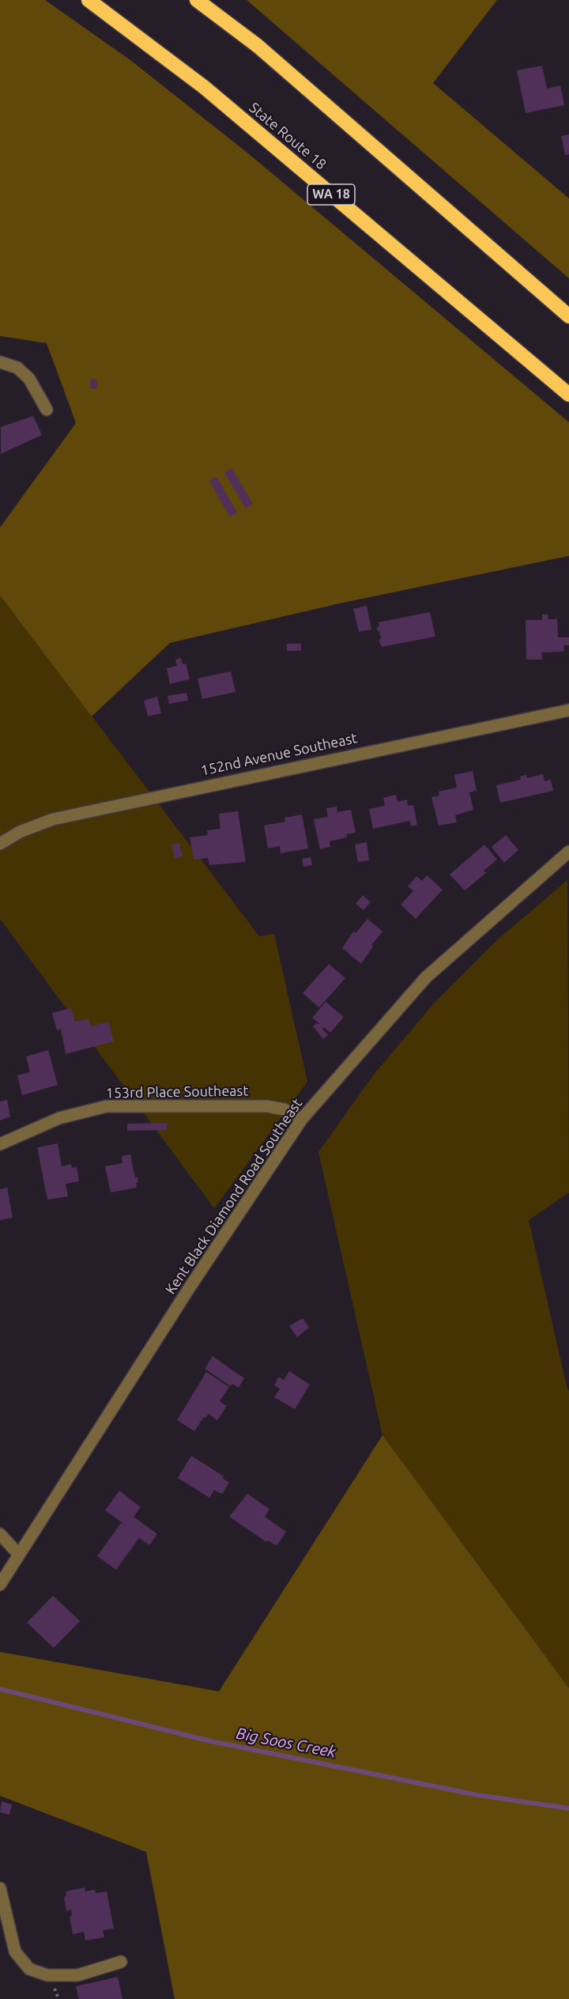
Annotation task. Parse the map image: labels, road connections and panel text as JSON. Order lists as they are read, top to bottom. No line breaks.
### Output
{"streets":{"highway":["State Route 18","WA 18"],"street":["152nd Avenue Southeast","153rd Place Southeast","Kent Black Diamond Road Southeast"]},"crossings":[["153rd Place Southeast","Kent Black Diamond Road Southeast"]],"water":["Big Soos Creek"]}
